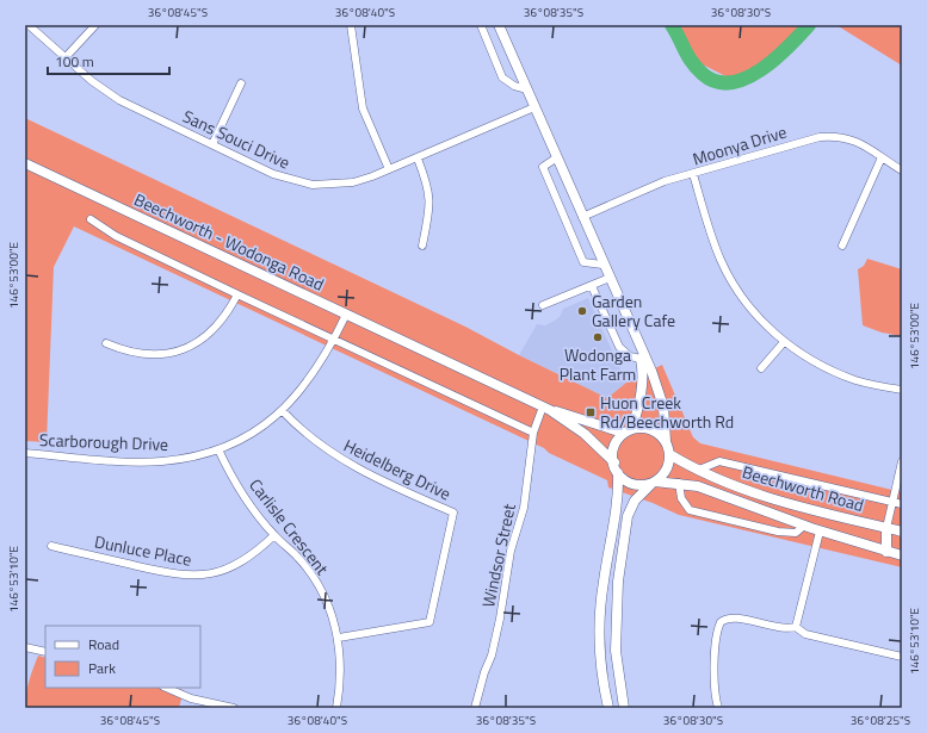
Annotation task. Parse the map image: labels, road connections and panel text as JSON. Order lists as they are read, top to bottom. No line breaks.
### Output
{"streets":{"main road":["Beechworth - Wodonga Road","Beechworth Road"],"street":["Sans Souci Drive","Moonya Drive","Scarborough Drive","Heidelberg Drive","Carlisle Crescent","Dunluce Place","Windsor Street"]},"crossings":[["Beechworth - Wodonga Road","Scarborough Drive"],["Beechworth - Wodonga Road","Beechworth Road"],["Beechworth - Wodonga Road","Windsor Street"],["Scarborough Drive","Heidelberg Drive"],["Scarborough Drive","Carlisle Crescent"],["Heidelberg Drive","Carlisle Crescent"],["Carlisle Crescent","Dunluce Place"]],"places":{"other":["Garden Gallery Cafe","Wodonga Plant Farm"],"transit":["Huon Creek Rd/Beechworth Rd"]},"legend":["Road","Park"],"scale_bar":"100 m","coordinates":["36°08'45\"S","36°08'40\"S","36°08'35\"S","36°08'30\"S","146°53'00\"E","146°53'10\"E","36°08'25\"S"]}
